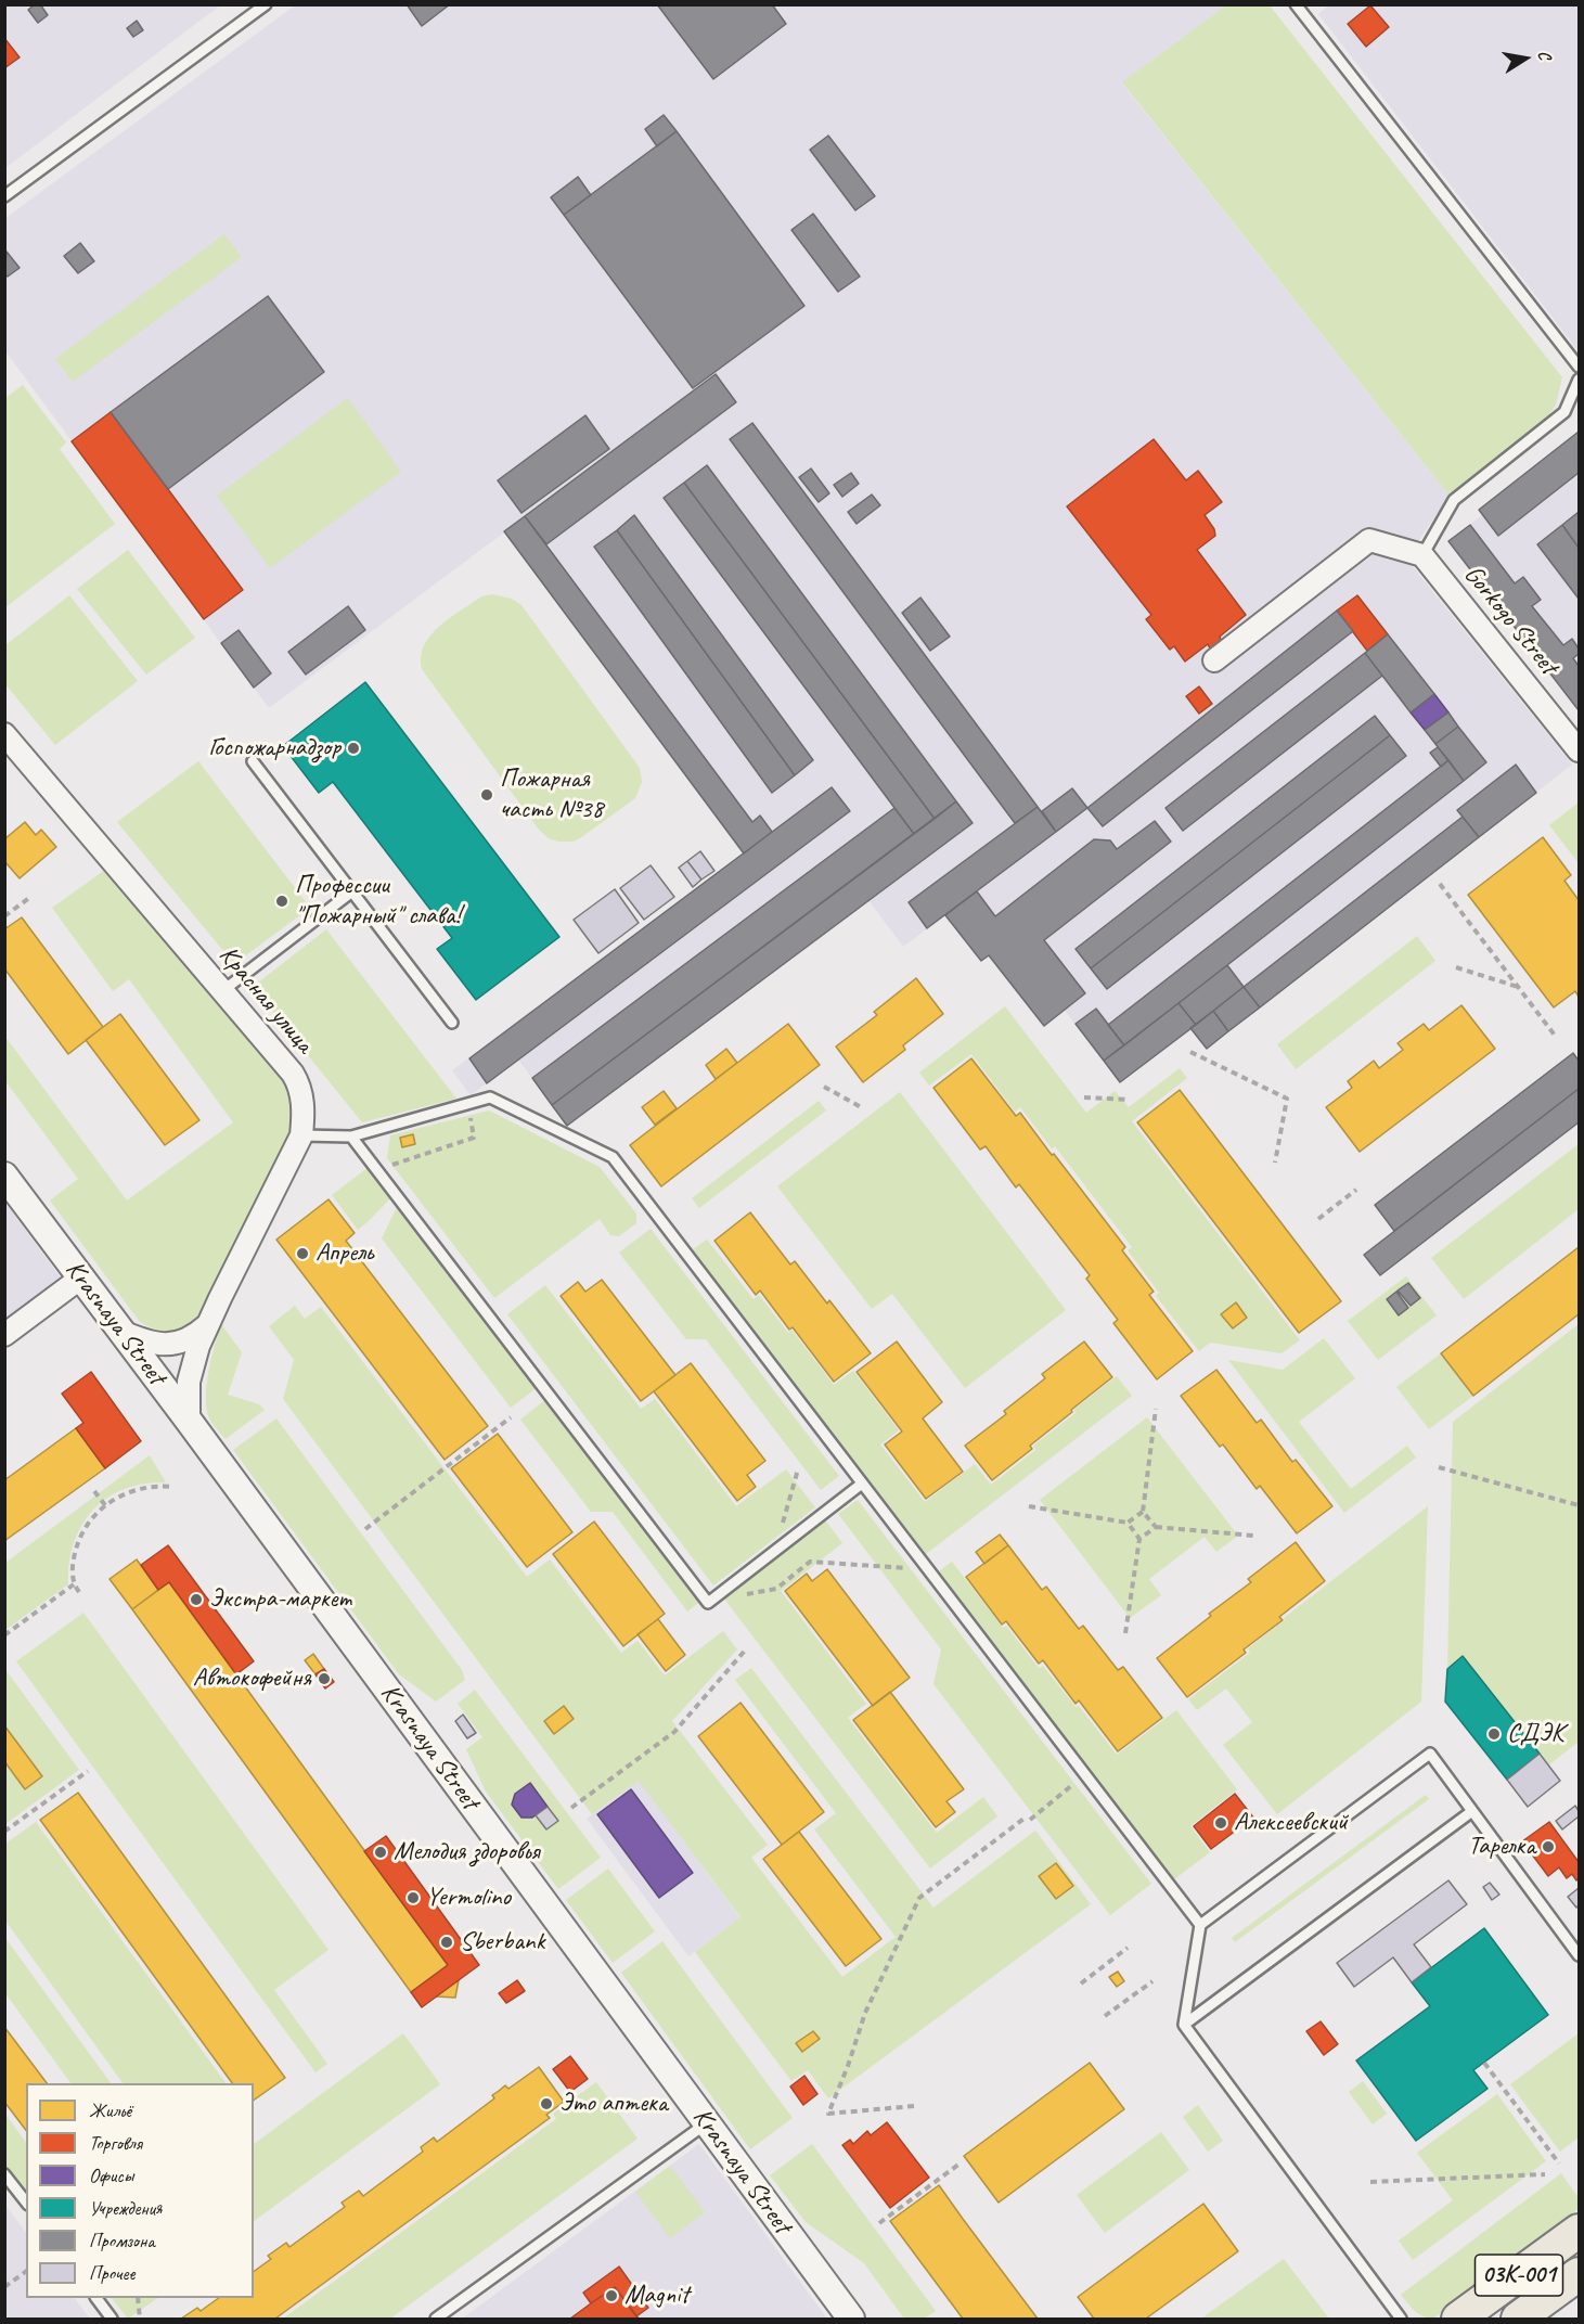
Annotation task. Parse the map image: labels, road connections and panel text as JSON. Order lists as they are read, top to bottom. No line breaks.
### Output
{"streets":{"main road":["03К-001"],"street":["Gorkogo Street","Красная улица","Krasnaya Street"]},"crossings":[["Красная улица","Krasnaya Street"]],"places":["Госпожарнадзор","Пожарная часть №38","Профессии \"Пожарный\" слава!","Апрель","Экстра-маркет","Автокофейня","СДЭК","Алексеевский","Тарелка","Мелодия здоровья","Yermolino","Sberbank","Это аптека","Magnit"],"legend":["Жильё","Торговля","Офисы","Учреждения","Промзона","Прочее"],"north":"right"}
